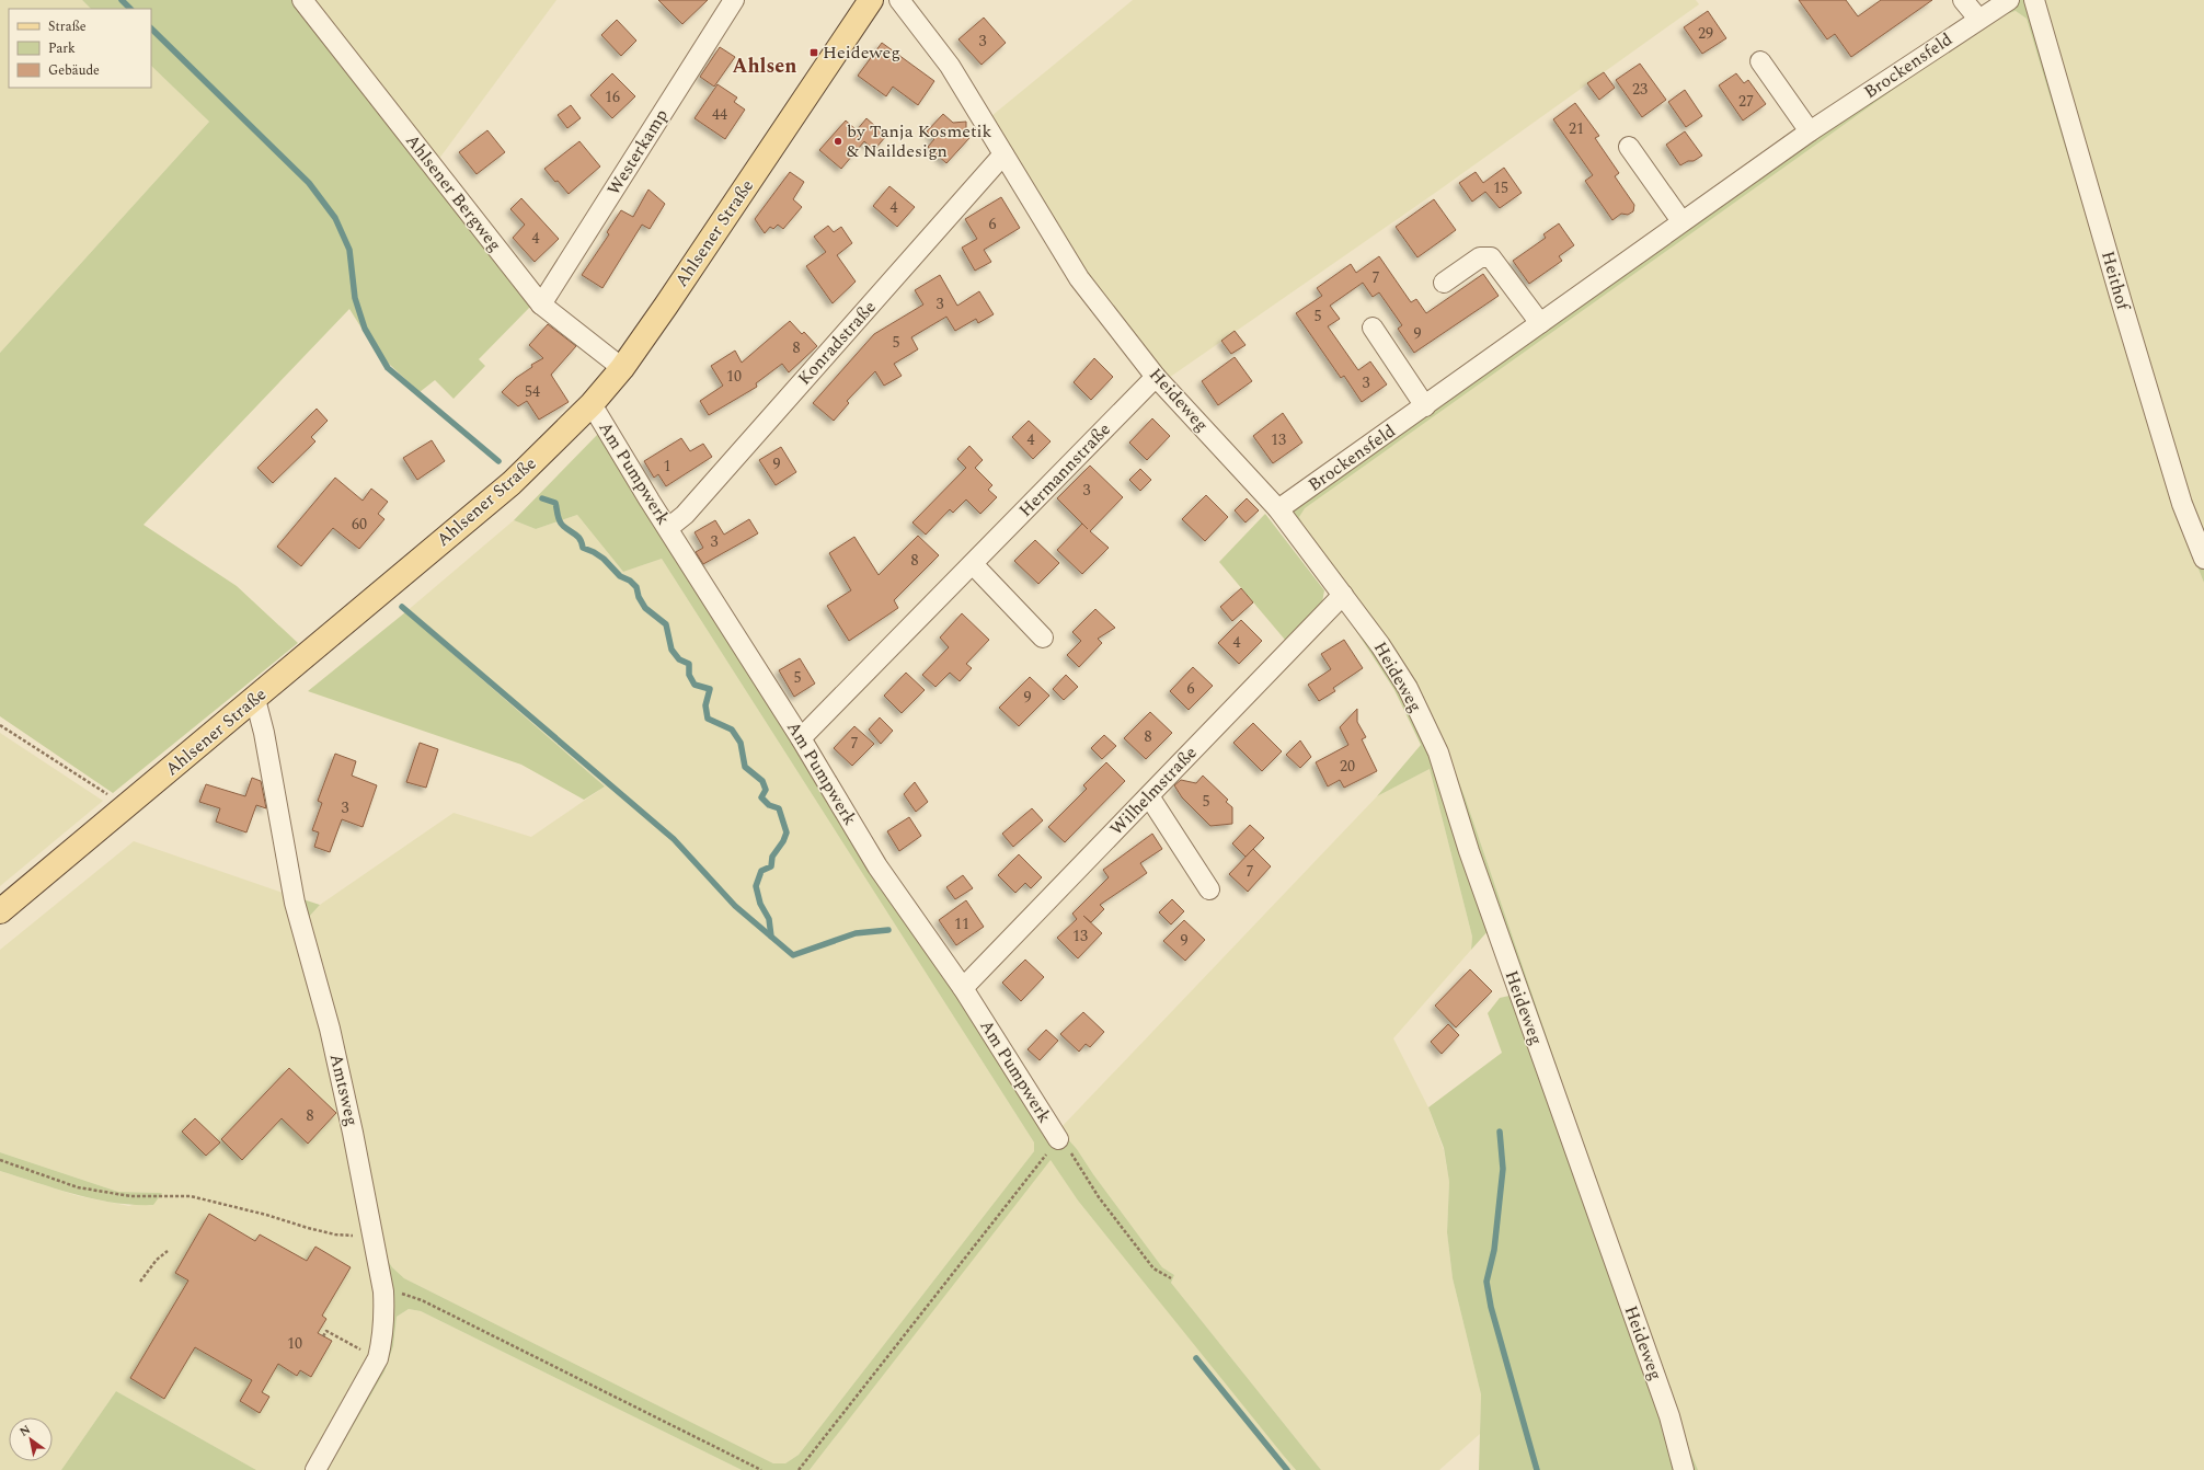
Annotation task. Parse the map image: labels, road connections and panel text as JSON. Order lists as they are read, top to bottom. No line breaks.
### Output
{"streets":{"main road":["Ahlsener Straße"],"street":["Brockensfeld","Westerkamp","Ahlsener Bergweg","Heithof","Konradstraße","Heideweg","Hermannstraße","Am Pumpwerk","Wilhelmstraße","Amtsweg"]},"crossings":[["Brockensfeld","Heideweg"],["Westerkamp","Ahlsener Bergweg"],["Ahlsener Bergweg","Ahlsener Straße"],["Ahlsener Straße","Am Pumpwerk"],["Ahlsener Straße","Amtsweg"],["Konradstraße","Heideweg"],["Konradstraße","Am Pumpwerk"],["Heideweg","Hermannstraße"],["Heideweg","Wilhelmstraße"],["Hermannstraße","Am Pumpwerk"],["Am Pumpwerk","Wilhelmstraße"]],"districts":["Ahlsen"],"places":{"transit":["Heideweg"],"other":["by Tanja Kosmetik & Naildesign"]},"house_numbers":["29","3","23","16","27","44","21","15","4","6","4","7","3","5","9","5","8","10","3","54","4","13","9","1","3","60","3","8","4","5","6","9","8","7","20","5","3","7","11","13","9","8","10"],"legend":["Straße","Park","Gebäude"],"north":"top left"}
